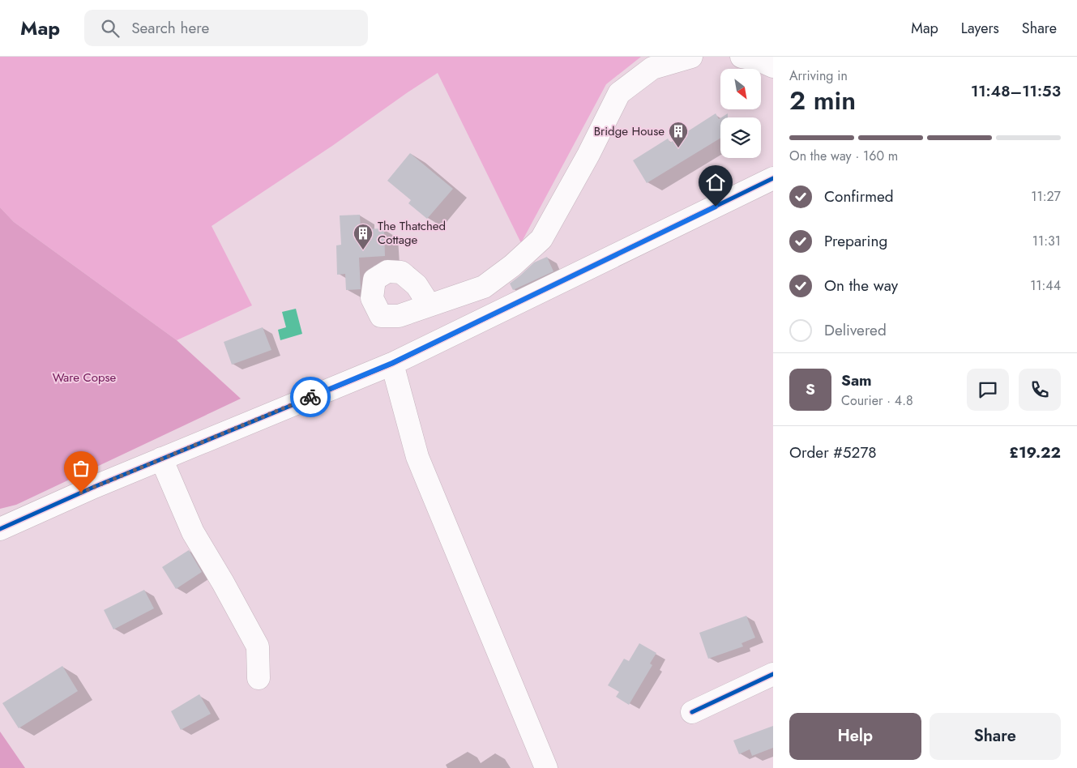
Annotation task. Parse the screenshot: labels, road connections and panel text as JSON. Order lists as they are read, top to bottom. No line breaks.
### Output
{"parks":["Ware Copse"],"places":{"building":["Bridge House","The Thatched Cottage"]},"north":"bottom right","page":{"header":"Map","search":"Search here","nav":["Map","Layers","Share"],"heading":["2 min","Arriving in","11:48–11:53"],"panel":["Sam","Courier · 4.8","Order #5278","£19.22"],"bar":"On the way · 160 m","list":[["Confirmed","11:27"],["Preparing","11:31"],["On the way","11:44"],"Delivered"],"round":"S","buttons":["Help","Share"]}}
